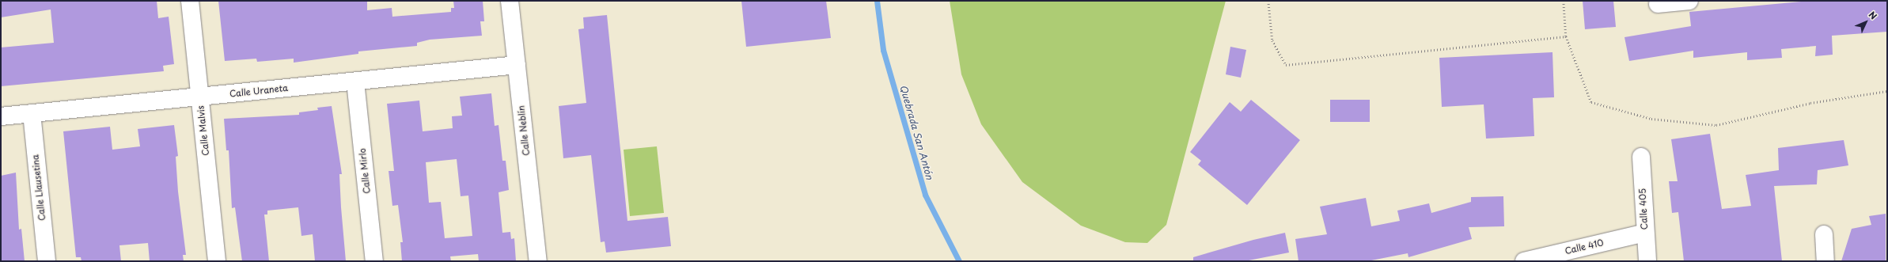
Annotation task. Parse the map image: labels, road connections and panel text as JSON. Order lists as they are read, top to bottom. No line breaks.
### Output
{"streets":{"street":["Calle Uraneta","Calle Malvis","Calle Neblín","Calle Mirlo","Calle Llausetina","Calle 405","Calle 410"]},"crossings":[["Calle Uraneta","Calle Malvis"],["Calle Uraneta","Calle Neblín"],["Calle Uraneta","Calle Mirlo"],["Calle Uraneta","Calle Llausetina"],["Calle 405","Calle 410"]],"water":["Quebrada San Antón"],"north":"top right"}
